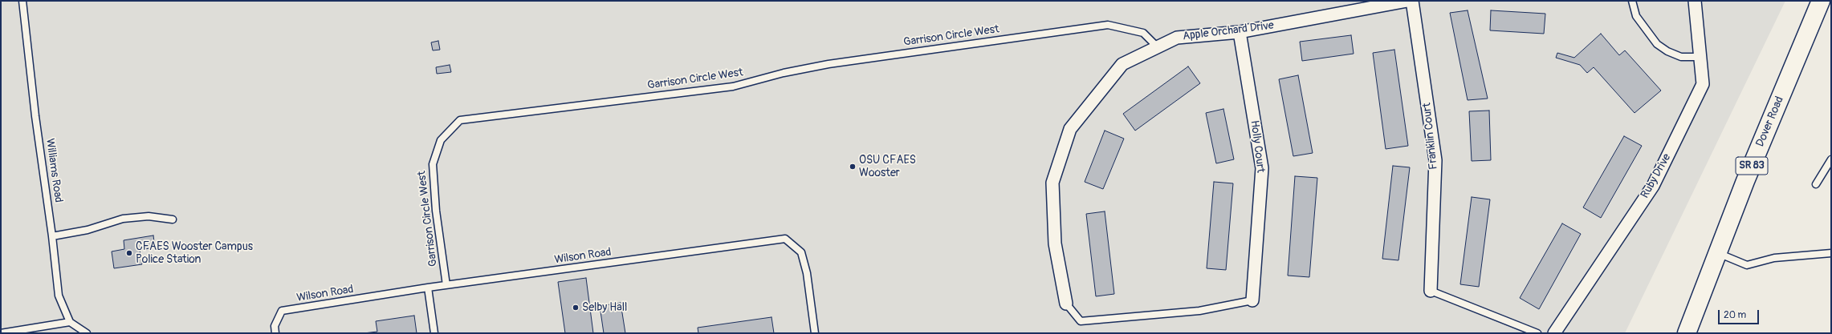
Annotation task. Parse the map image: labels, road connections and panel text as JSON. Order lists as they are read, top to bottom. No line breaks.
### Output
{"streets":{"main road":["Dover Road","SR 83"],"street":["Apple Orchard Drive","Franklin Court","Holly Court","Ruby Drive"],"lane":["Garrison Circle West","Williams Road","Wilson Road"]},"crossings":[["Apple Orchard Drive","Garrison Circle West"],["Apple Orchard Drive","Holly Court"],["Garrison Circle West","Wilson Road"]],"places":["OSU CFAES Wooster","CFAES Wooster Campus Police Station","Selby Hall"],"scale_bar":"20 m"}
